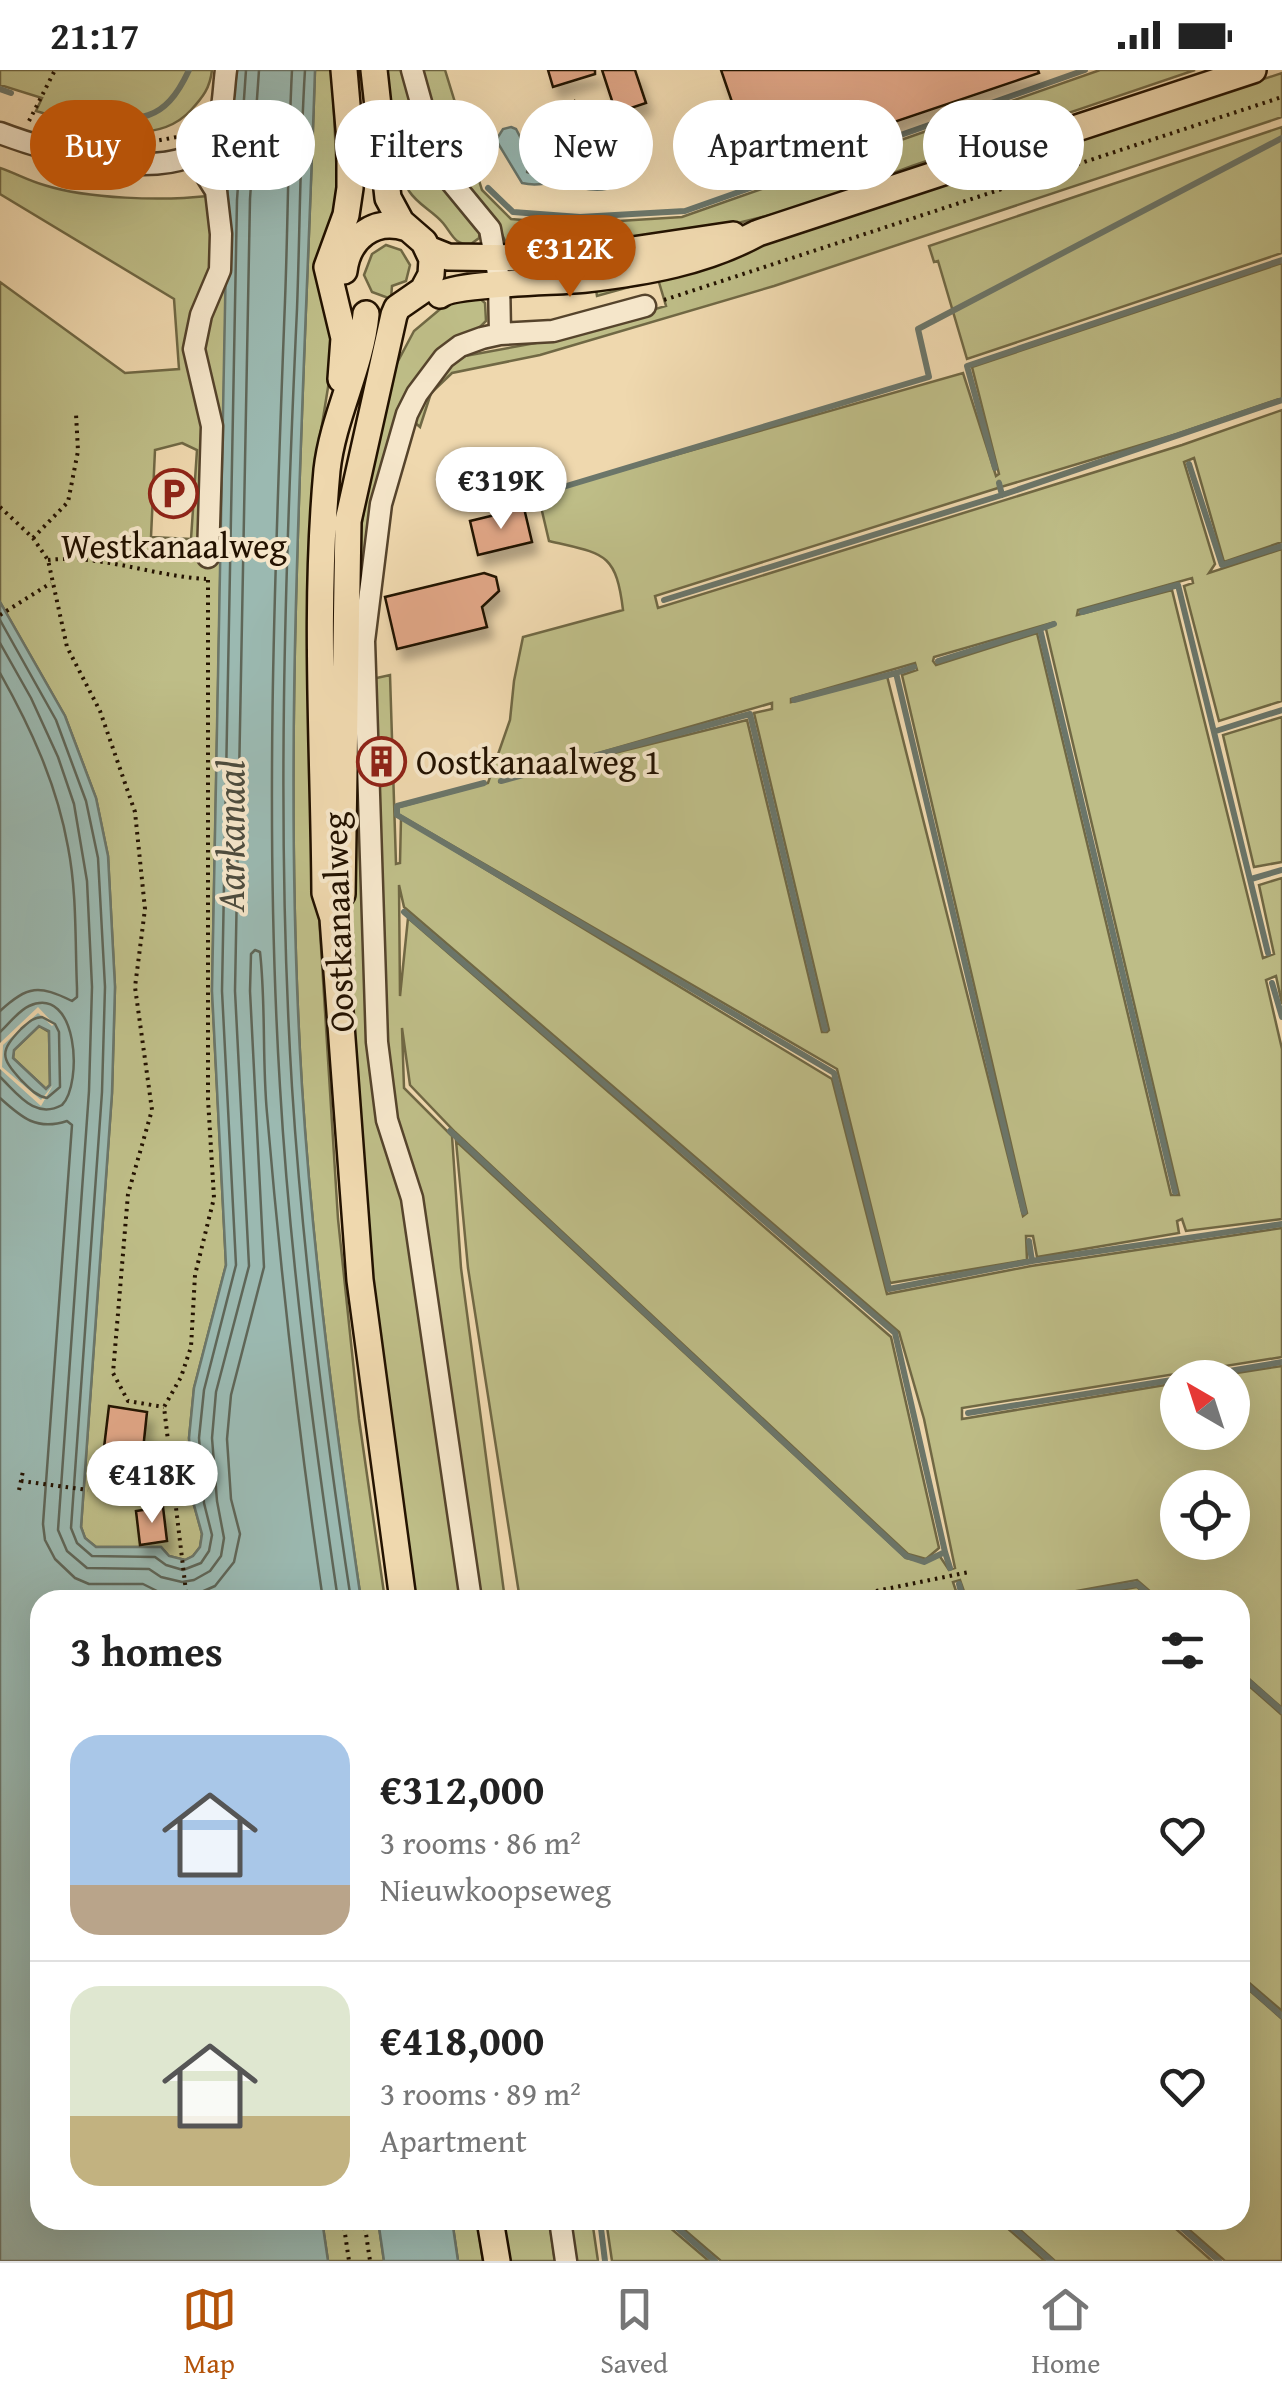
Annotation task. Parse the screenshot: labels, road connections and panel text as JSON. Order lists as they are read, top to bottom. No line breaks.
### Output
{"streets":{"main road":["Oostkanaalweg"]},"water":["Aarkanaal"],"places":{"parking":["Westkanaalweg"],"building":["Oostkanaalweg 1"]},"north":"top left","page":{"status":"21:17","chip":["Buy","Rent","Filters","New","Apartment","House"],"price":["€312K","€319K","€418K"],"heading":"3 homes","list":[{"name":"€312,000","note":"3 rooms · 86 m² · Nieuwkoopseweg"},{"name":"€418,000","note":"3 rooms · 89 m² · Apartment"}],"tabs":["Map","Saved","Home"]}}
